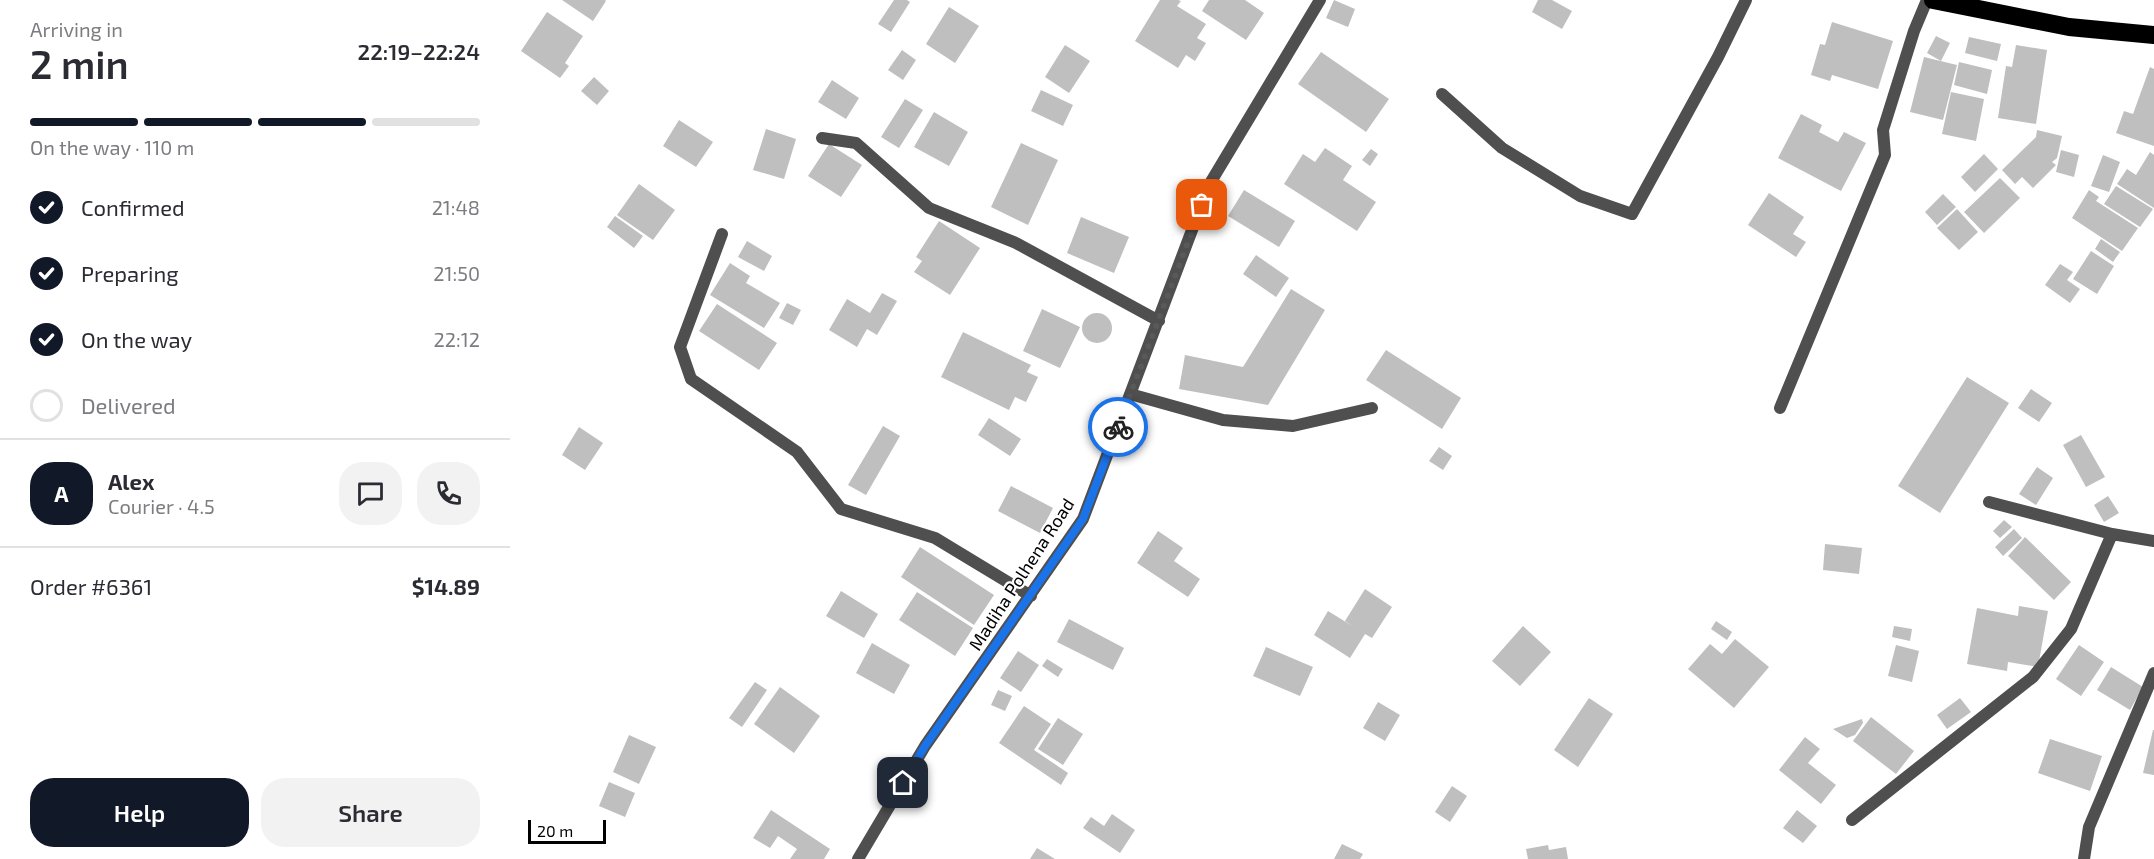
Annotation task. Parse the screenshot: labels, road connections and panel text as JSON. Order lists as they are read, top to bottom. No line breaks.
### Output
{"streets":{"street":["Madiha Polhena Road"]},"scale_bar":"20 m","page":{"heading":["2 min","Arriving in","22:19–22:24"],"panel":["Alex","Courier · 4.5","Order #6361","$14.89"],"bar":"On the way · 110 m","list":[["Confirmed","21:48"],["Preparing","21:50"],["On the way","22:12"],"Delivered"],"round":"A","buttons":["Help","Share"],"scale":"20 m"}}
